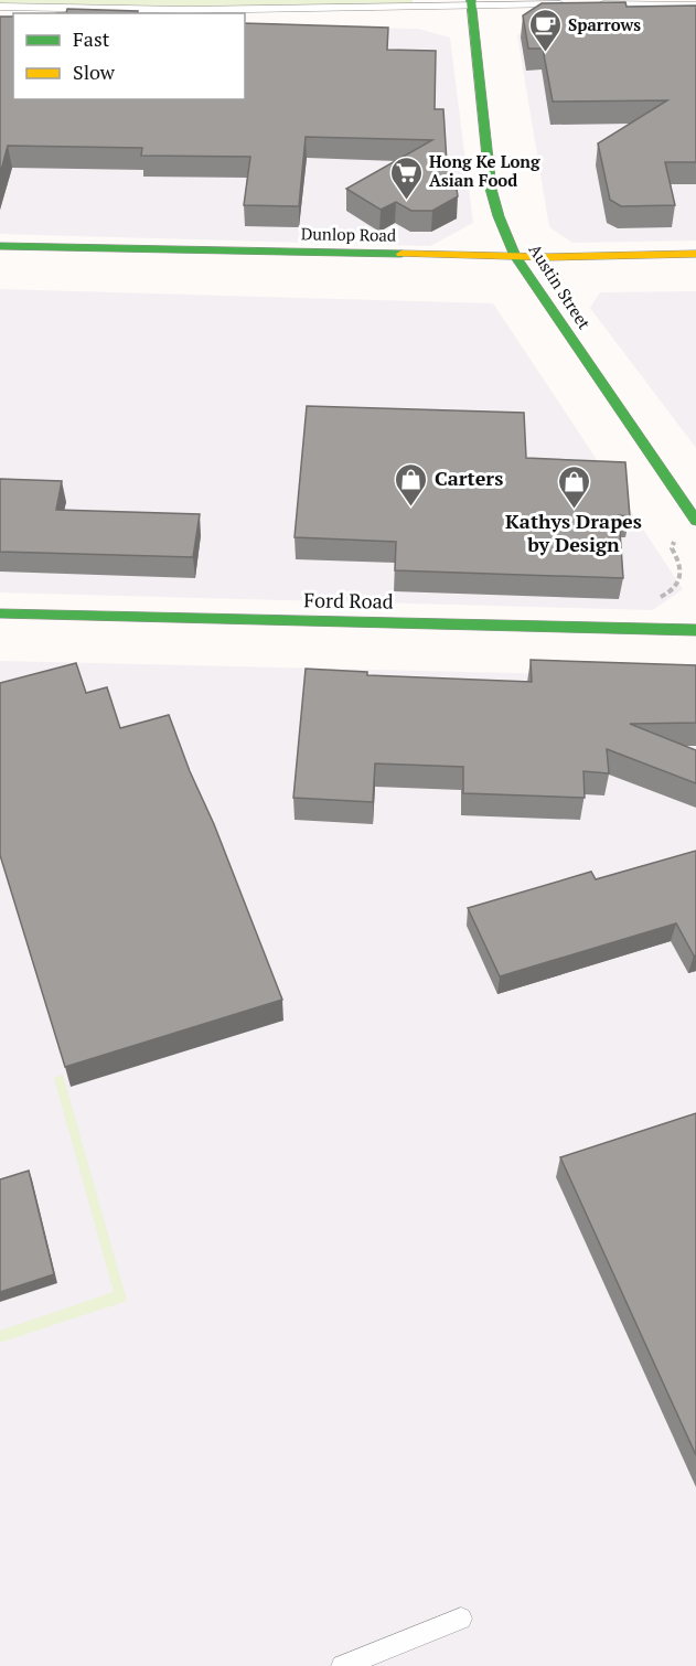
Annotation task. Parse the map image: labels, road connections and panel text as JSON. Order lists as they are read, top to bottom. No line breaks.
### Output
{"streets":{"street":["Dunlop Road","Austin Street","Ford Road"]},"crossings":[["Dunlop Road","Austin Street"]],"places":{"cafe":["Sparrows"],"supermarket":["Hong Ke Long Asian Food"],"shop":["Carters","Kathys Drapes by Design"]},"legend":["Fast","Slow"]}
